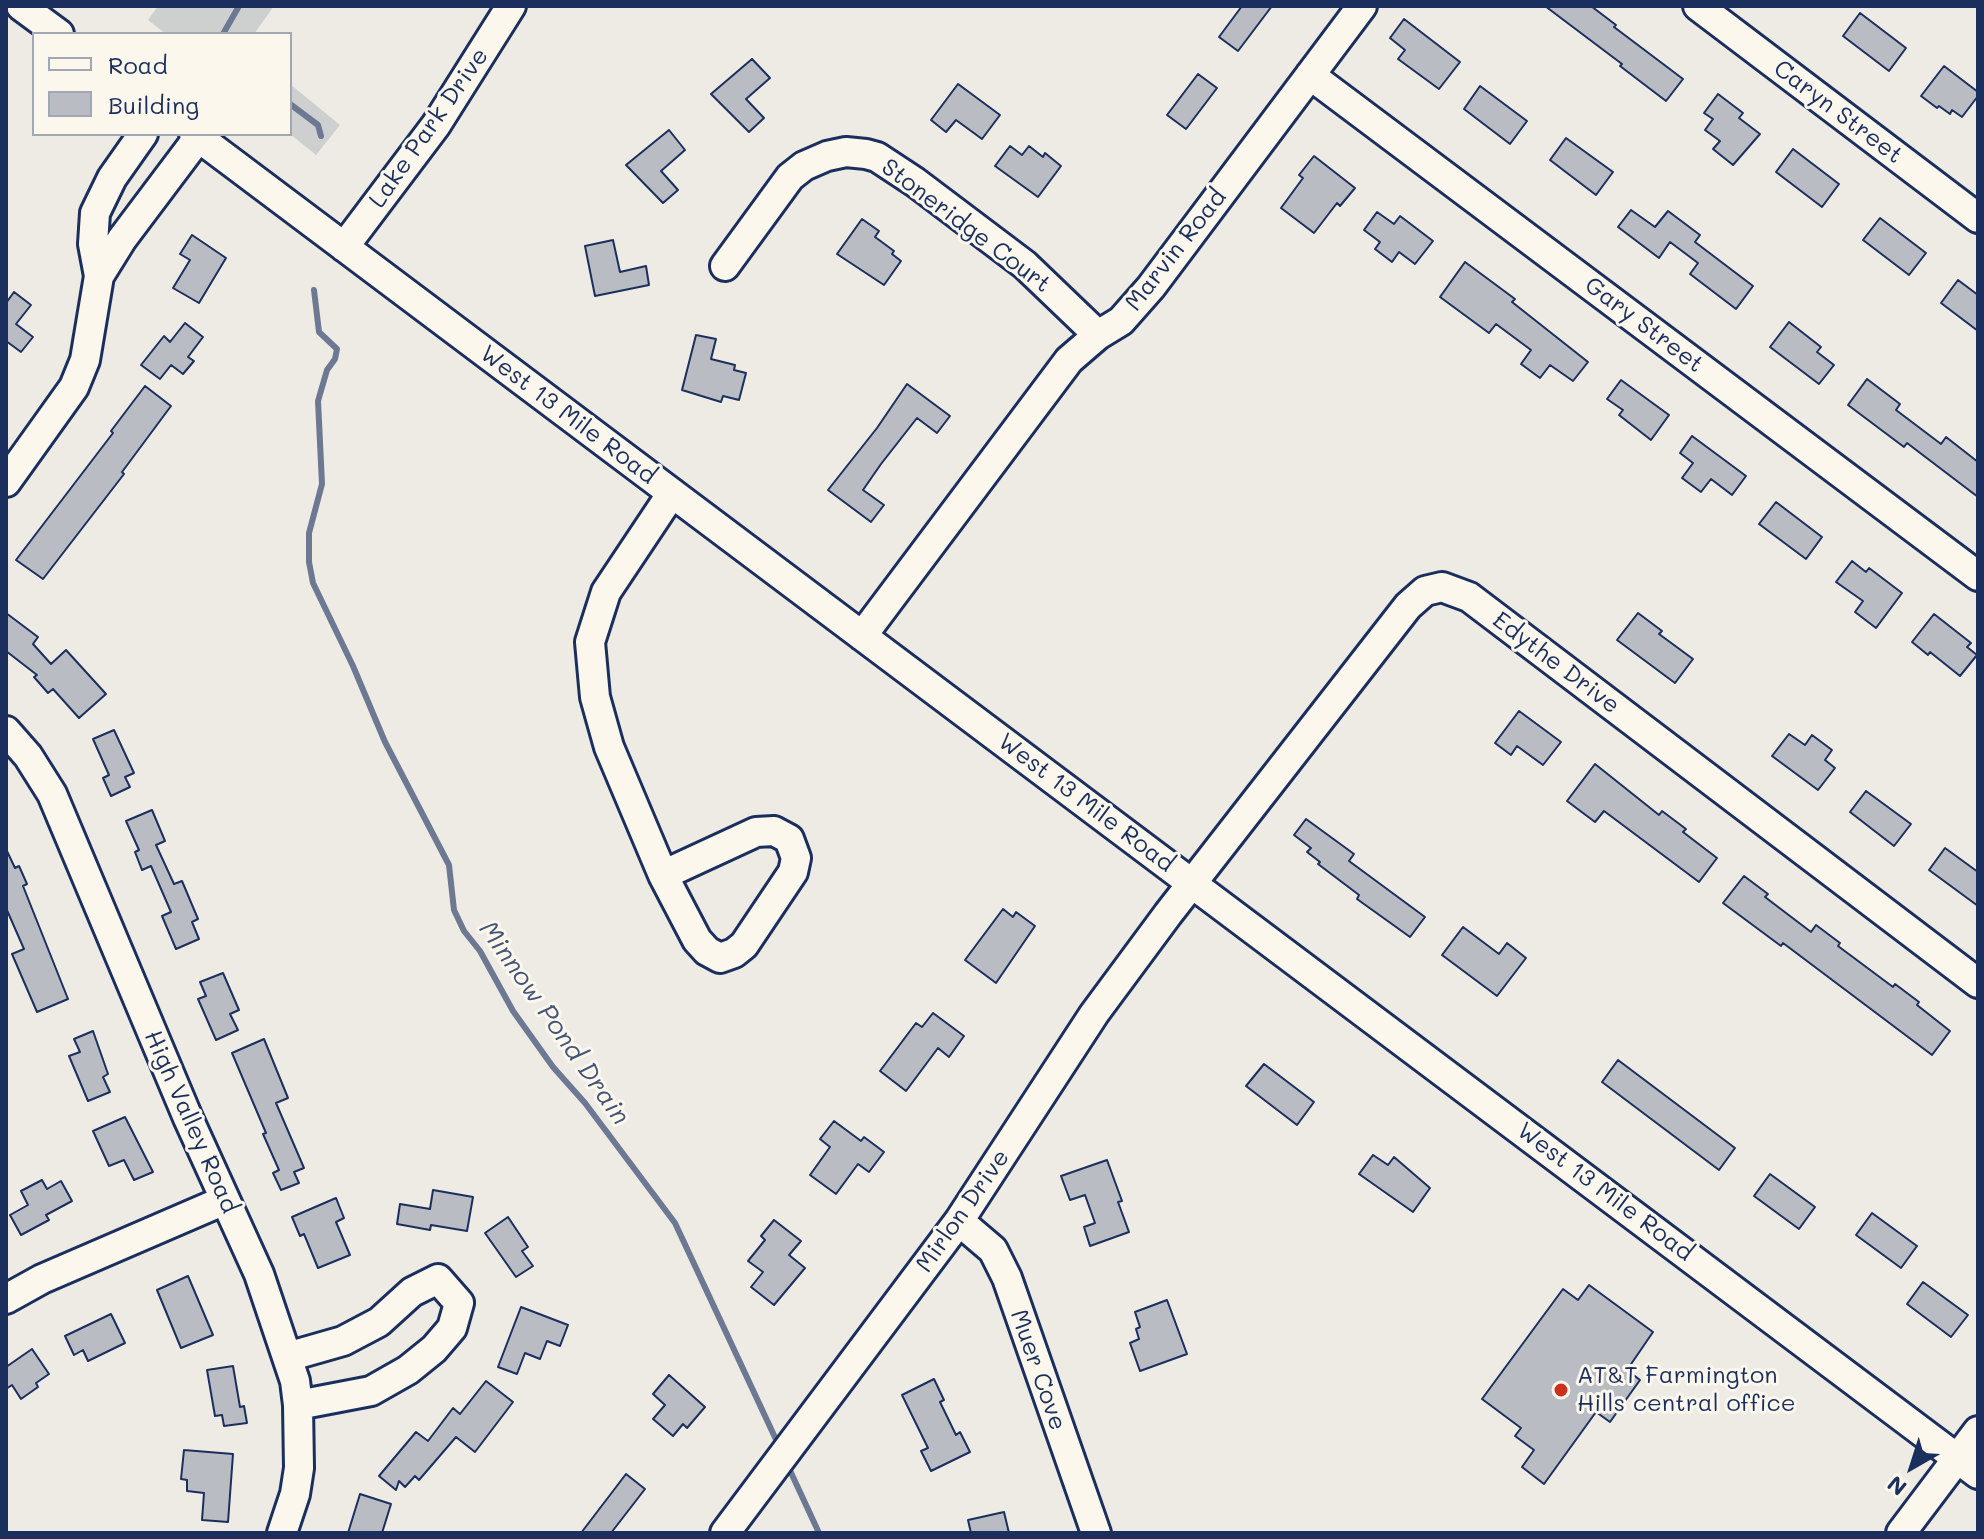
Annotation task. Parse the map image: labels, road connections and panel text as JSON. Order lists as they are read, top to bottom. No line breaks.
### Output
{"streets":{"street":["Caryn Street","Lake Park Drive","Stoneridge Court","Marvin Road","Gary Street","West 13 Mile Road","Edythe Drive","High Valley Road","Mirlon Drive","Muer Cove"]},"crossings":[["Lake Park Drive","West 13 Mile Road"],["Stoneridge Court","Marvin Road"],["Marvin Road","Gary Street"],["Marvin Road","West 13 Mile Road"],["West 13 Mile Road","Edythe Drive"],["West 13 Mile Road","Mirlon Drive"],["Edythe Drive","Mirlon Drive"],["Mirlon Drive","Muer Cove"]],"water":["Minnow Pond Drain"],"places":["AT&T Farmington Hills central office"],"legend":["Road","Building"],"north":"bottom left"}
